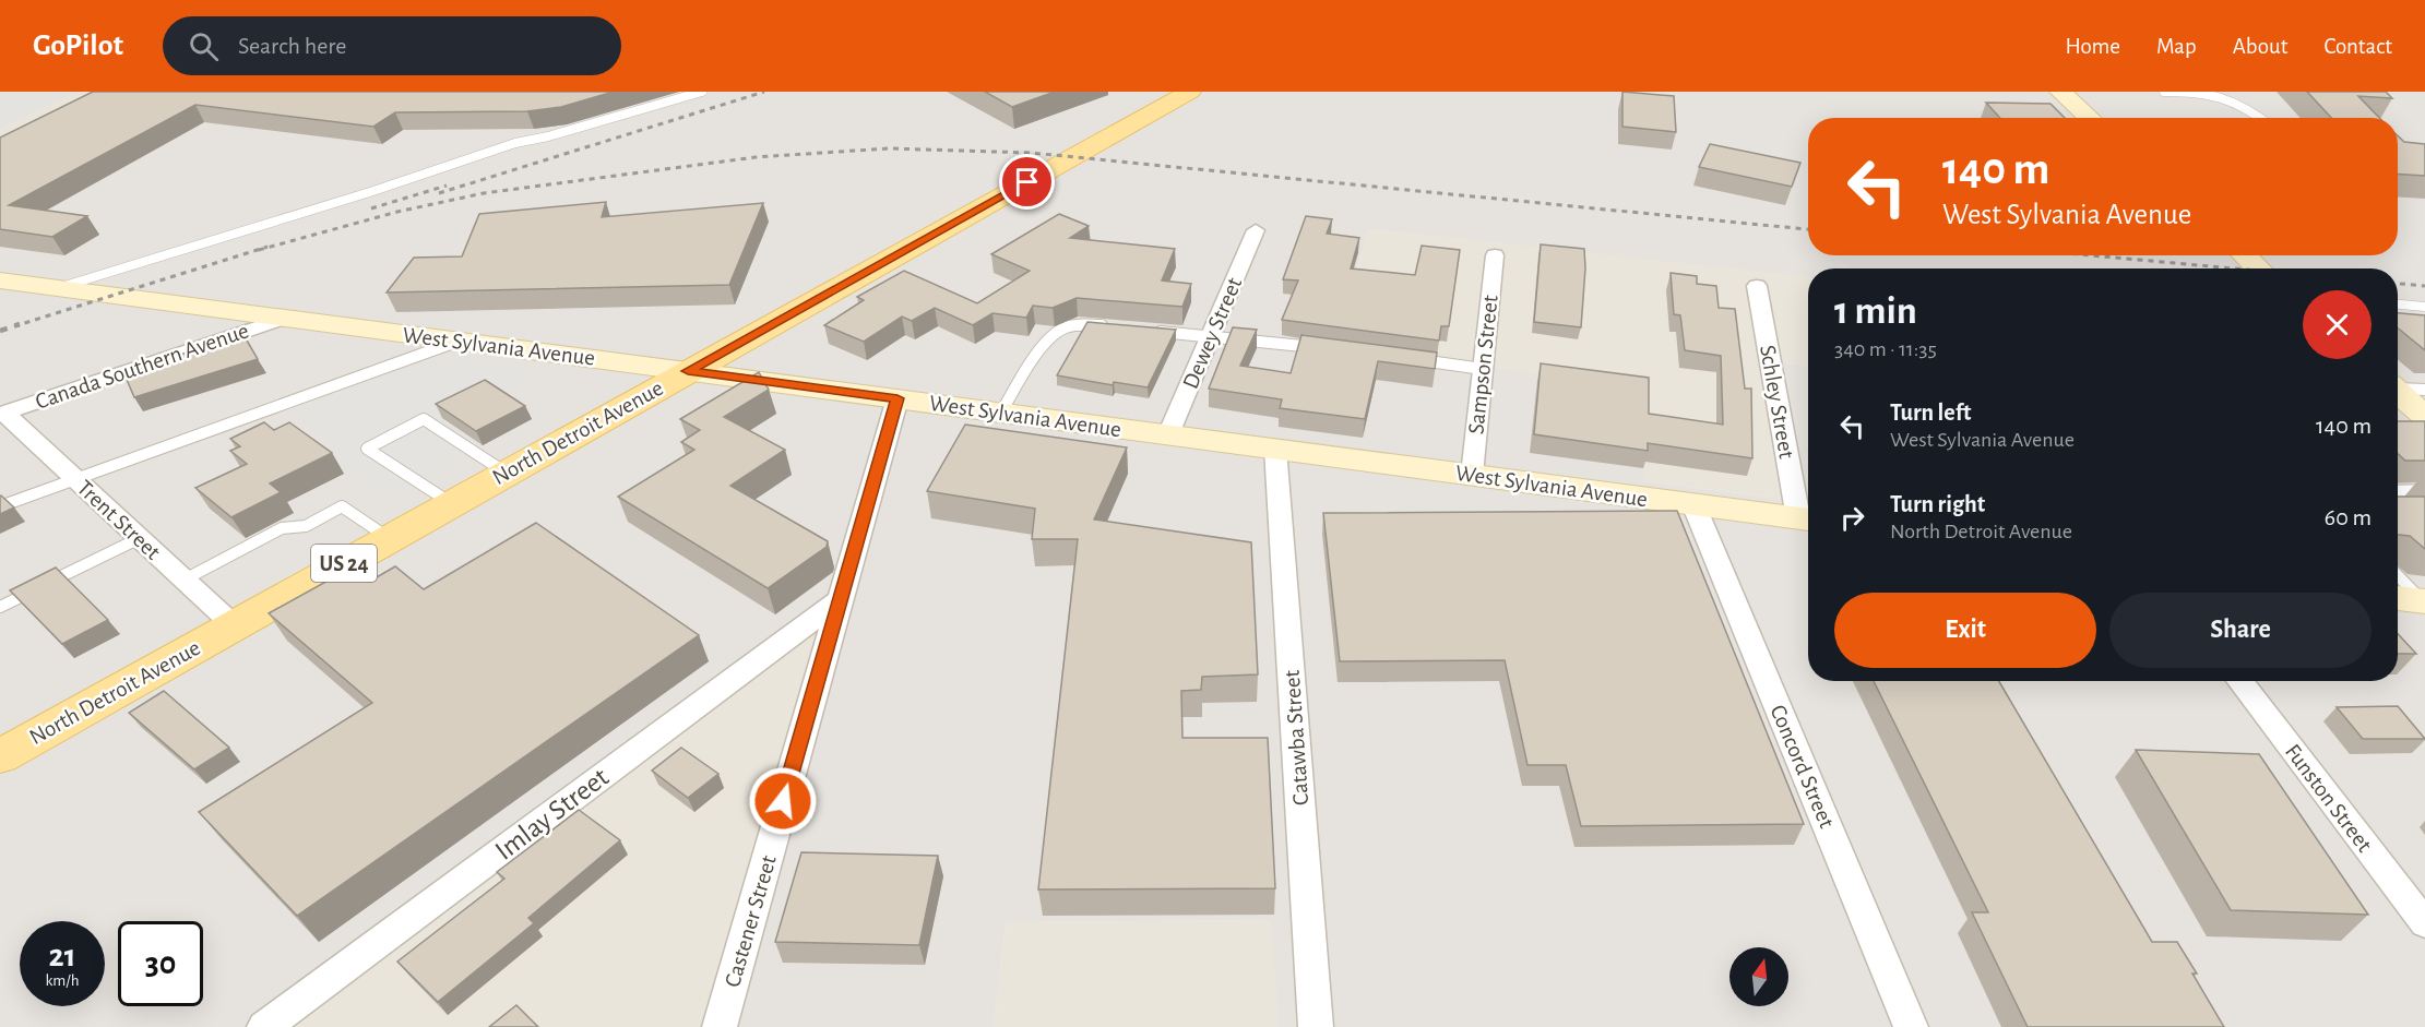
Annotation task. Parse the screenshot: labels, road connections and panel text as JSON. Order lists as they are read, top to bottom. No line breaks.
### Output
{"streets":{"main road":["West Sylvania Avenue","North Detroit Avenue","US 24"],"street":["Dewey Street","Sampson Street","Canada Southern Avenue","Schley Street","Trent Street","Catawba Street","Concord Street","Funston Street","Imlay Street","Castener Street"]},"crossings":[["Dewey Street","West Sylvania Avenue"],["West Sylvania Avenue","Sampson Street"],["West Sylvania Avenue","Canada Southern Avenue"],["West Sylvania Avenue","Schley Street"],["West Sylvania Avenue","North Detroit Avenue"],["West Sylvania Avenue","Catawba Street"],["West Sylvania Avenue","Concord Street"],["West Sylvania Avenue","Castener Street"],["Canada Southern Avenue","Trent Street"],["North Detroit Avenue","Trent Street"],["Imlay Street","Castener Street"]],"north":"top","page":{"header":"GoPilot","search":"Search here","nav":["Home","Map","About","Contact"],"turn":["140 m","West Sylvania Avenue"],"heading":["1 min","340 m · 11:35"],"list":[{"name":"Turn left","note":"West Sylvania Avenue","value":"140 m"},{"name":"Turn right","note":"North Detroit Avenue","value":"60 m"}],"buttons":["Exit","Share"],"speed":"21 km/h","limit":"30"}}
